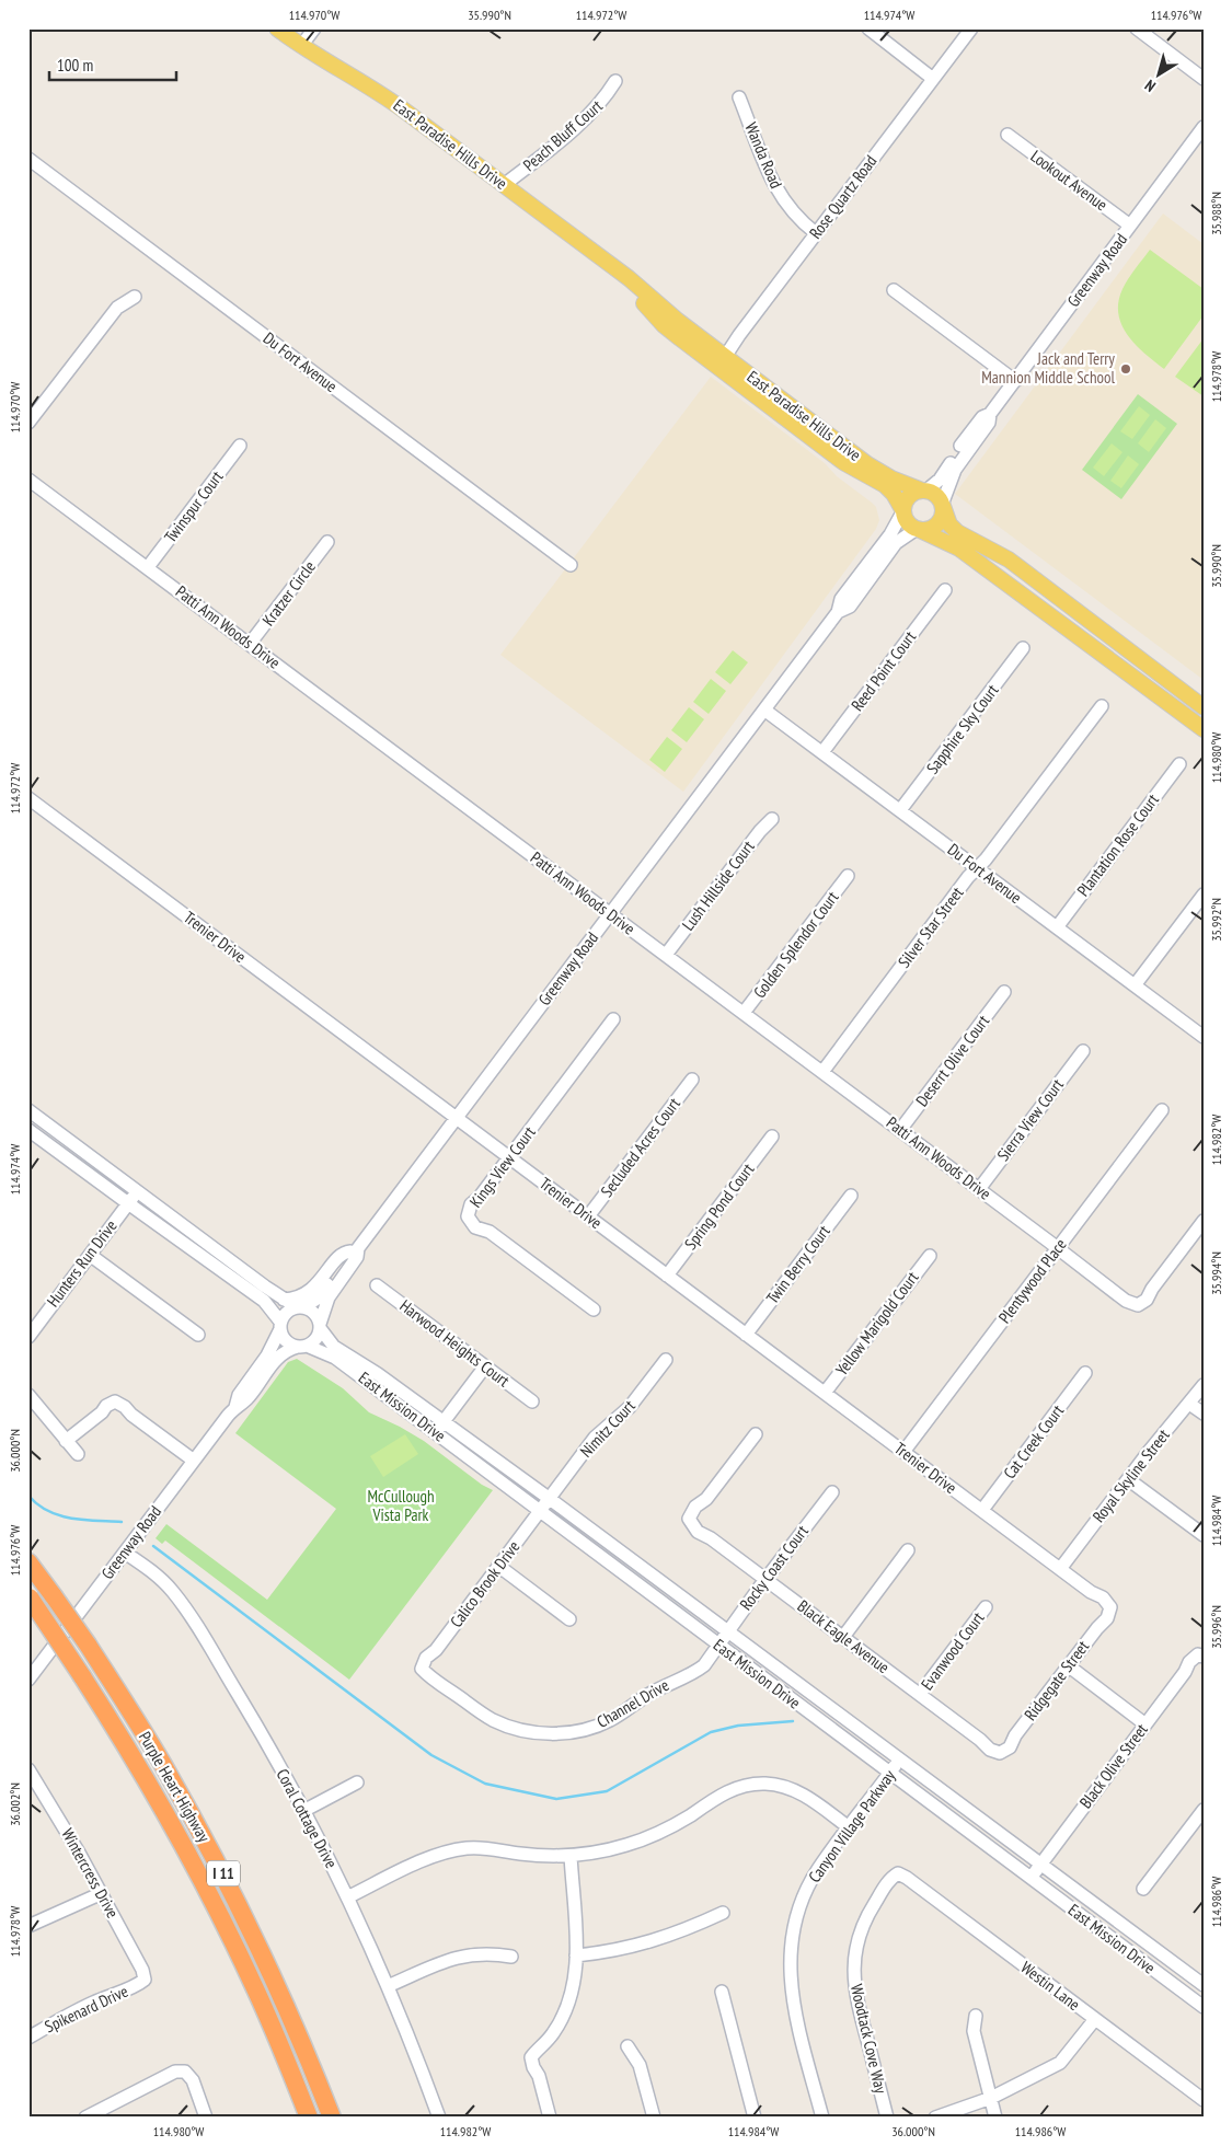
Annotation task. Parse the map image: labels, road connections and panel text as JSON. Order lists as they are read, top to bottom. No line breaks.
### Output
{"streets":{"highway":["Purple Heart Highway","I 11"],"main road":["East Paradise Hills Drive"],"street":["Peach Bluff Court","Wanda Road","Lookout Avenue","Rose Quartz Road","Greenway Road","Du Fort Avenue","Twinspur Court","Kratzer Circle","Patti Ann Woods Drive","Reed Point Court","Sapphire Sky Court","Plantation Rose Court","Lush Hillside Court","Silver Star Street","Trenier Drive","Golden Splendor Court","Deserrt Olive Court","Sierra View Court","Secluded Acres Court","Kings View Court","Spring Pond Court","Hunters Run Drive","Twin Berry Court","Plentywood Place","Yellow Marigold Court","Harwood Heights Court","East Mission Drive","Nimitz Court","Cat Creek Court","Royal Skyline Street","Rocky Coast Court","Calico Brook Drive","Black Eagle Avenue","Evanwood Court","Ridgegate Street","Channel Drive","Black Olive Street","Coral Cottage Drive","Canyon Village Parkway","Wintercress Drive","Westin Lane","Spikenard Drive","Woodtack Cove Way"]},"crossings":[["Peach Bluff Court","East Paradise Hills Drive"],["East Paradise Hills Drive","Rose Quartz Road"],["East Paradise Hills Drive","Greenway Road"],["Wanda Road","Rose Quartz Road"],["Lookout Avenue","Greenway Road"],["Greenway Road","Du Fort Avenue"],["Greenway Road","Patti Ann Woods Drive"],["Greenway Road","Trenier Drive"],["Greenway Road","East Mission Drive"],["Greenway Road","Coral Cottage Drive"],["Du Fort Avenue","Reed Point Court"],["Du Fort Avenue","Sapphire Sky Court"],["Du Fort Avenue","Plantation Rose Court"],["Du Fort Avenue","Silver Star Street"],["Twinspur Court","Patti Ann Woods Drive"],["Kratzer Circle","Patti Ann Woods Drive"],["Patti Ann Woods Drive","Lush Hillside Court"],["Patti Ann Woods Drive","Silver Star Street"],["Patti Ann Woods Drive","Golden Splendor Court"],["Patti Ann Woods Drive","Deserrt Olive Court"],["Patti Ann Woods Drive","Sierra View Court"],["Patti Ann Woods Drive","Plentywood Place"],["Trenier Drive","Secluded Acres Court"],["Trenier Drive","Kings View Court"],["Trenier Drive","Spring Pond Court"],["Trenier Drive","Twin Berry Court"],["Trenier Drive","Plentywood Place"],["Trenier Drive","Yellow Marigold Court"],["Trenier Drive","Cat Creek Court"],["Trenier Drive","Royal Skyline Street"],["Trenier Drive","Ridgegate Street"],["East Mission Drive","Nimitz Court"],["East Mission Drive","Rocky Coast Court"],["East Mission Drive","Calico Brook Drive"],["East Mission Drive","Channel Drive"],["East Mission Drive","Black Olive Street"],["East Mission Drive","Canyon Village Parkway"],["Nimitz Court","Calico Brook Drive"],["Rocky Coast Court","Black Eagle Avenue"],["Rocky Coast Court","Channel Drive"],["Calico Brook Drive","Channel Drive"],["Black Eagle Avenue","Evanwood Court"],["Black Eagle Avenue","Ridgegate Street"],["Wintercress Drive","Spikenard Drive"],["Westin Lane","Woodtack Cove Way"]],"parks":["McCullough Vista Park"],"places":["Jack and Terry Mannion Middle School"],"scale_bar":"100 m","north":"bottom left","coordinates":["114.970°W","35.990°N","114.972°W","114.974°W","114.976°W","35.988°N","114.978°W","114.980°W","35.992°N","114.982°W","35.994°N","36.000°N","114.984°W","35.996°N","36.002°N","114.986°W"]}
